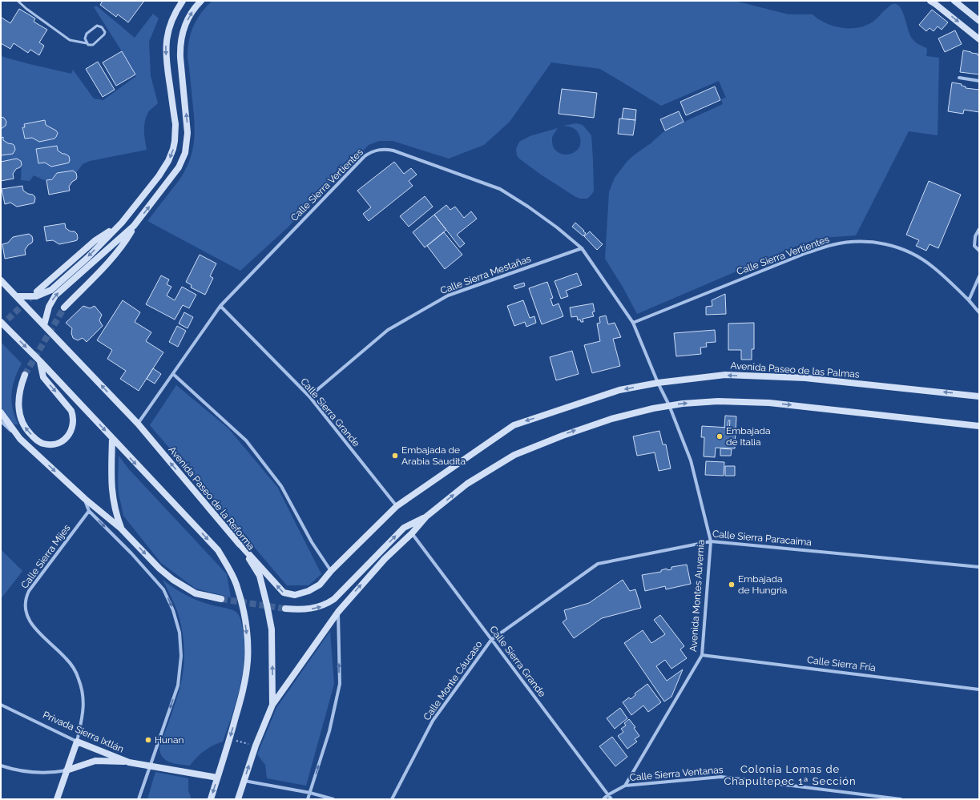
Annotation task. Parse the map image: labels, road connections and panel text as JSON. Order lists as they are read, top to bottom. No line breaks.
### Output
{"streets":{"main road":["Avenida Paseo de las Palmas","Avenida Paseo de la Reforma","Privada Sierra Ixtlán"],"street":["Calle Sierra Vertientes","Calle Sierra Mestañas","Calle Sierra Grande","Calle Sierra Paracaima","Calle Sierra Mijes","Avenida Montes Auvernia","Calle Sierra Fría","Calle Monte Cáucaso","Calle Sierra Ventanas"]},"crossings":[["Calle Sierra Vertientes","Calle Sierra Mestañas"],["Calle Sierra Vertientes","Avenida Paseo de las Palmas"],["Calle Sierra Vertientes","Calle Sierra Grande"],["Calle Sierra Vertientes","Avenida Paseo de la Reforma"],["Calle Sierra Vertientes","Avenida Montes Auvernia"],["Calle Sierra Mestañas","Calle Sierra Grande"],["Avenida Paseo de las Palmas","Calle Sierra Grande"],["Avenida Paseo de las Palmas","Avenida Paseo de la Reforma"],["Avenida Paseo de las Palmas","Avenida Montes Auvernia"],["Calle Sierra Grande","Calle Sierra Paracaima"],["Calle Sierra Grande","Calle Monte Cáucaso"],["Calle Sierra Paracaima","Avenida Montes Auvernia"],["Calle Sierra Paracaima","Calle Monte Cáucaso"],["Calle Sierra Mijes","Privada Sierra Ixtlán"],["Avenida Montes Auvernia","Calle Sierra Fría"],["Avenida Montes Auvernia","Calle Sierra Ventanas"]],"districts":["Colonia Lomas de Chapultepec 1ª Sección"],"places":["Embajada de Italia","Embajada de Arabia Saudita","Embajada de Hungria","Hunan"]}
